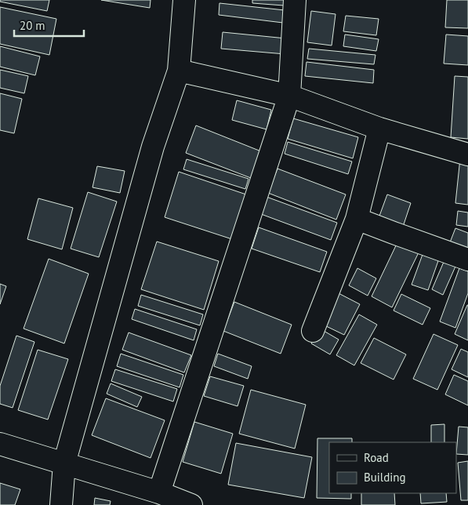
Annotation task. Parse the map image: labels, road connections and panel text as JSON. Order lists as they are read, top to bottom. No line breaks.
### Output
{"legend":["Road","Building"],"scale_bar":"20 m"}
